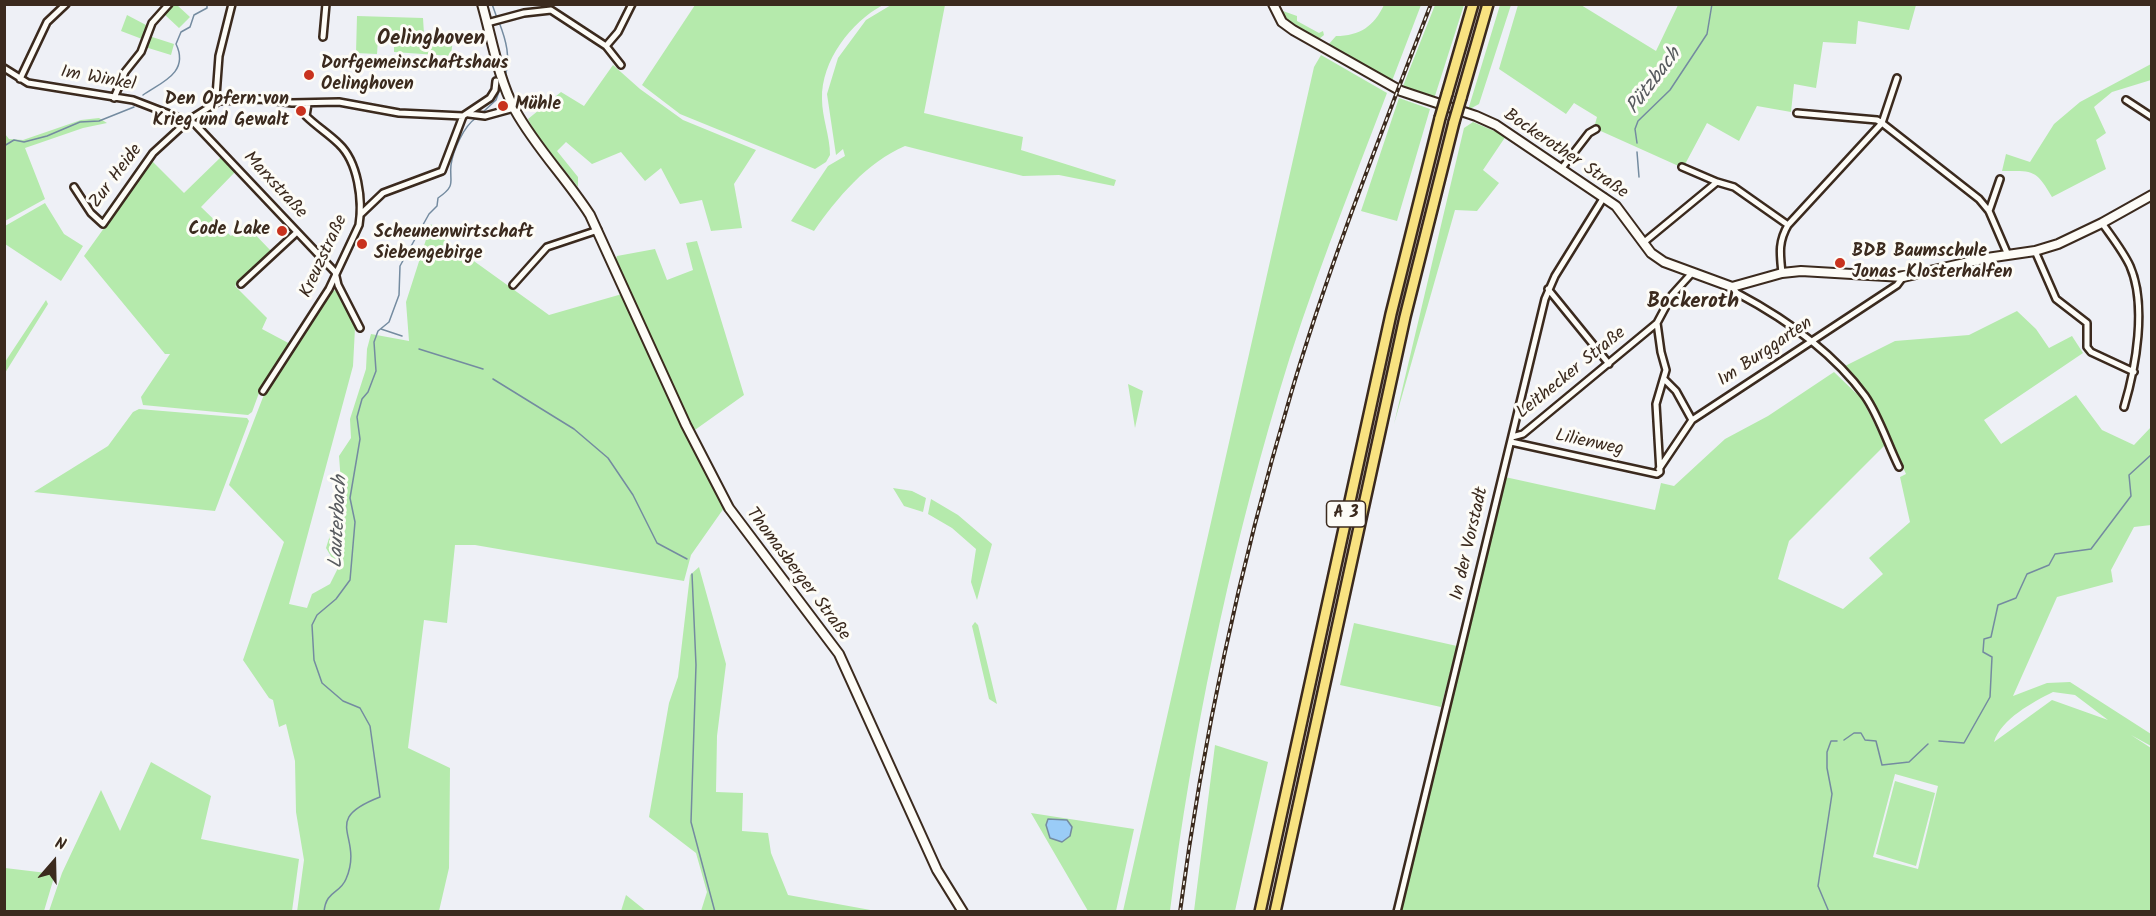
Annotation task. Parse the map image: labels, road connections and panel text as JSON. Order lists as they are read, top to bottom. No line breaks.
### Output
{"streets":{"highway":["A 3"],"main road":["Bockerother Straße","Thomasberger Straße"],"street":["Im Winkel","Zur Heide","Marxstraße","Kreuzstraße","Im Burggarten","Leithecker Straße","Lilienweg","In der Vorstadt"]},"crossings":[["Im Winkel","Zur Heide"],["Im Winkel","Marxstraße"],["Bockerother Straße","Leithecker Straße"],["Bockerother Straße","In der Vorstadt"],["Zur Heide","Marxstraße"],["Zur Heide","Kreuzstraße"],["Zur Heide","Thomasberger Straße"],["Marxstraße","Kreuzstraße"],["Im Burggarten","Lilienweg"],["Leithecker Straße","Lilienweg"],["Leithecker Straße","In der Vorstadt"],["Lilienweg","In der Vorstadt"]],"districts":["Oelinghoven","Bockeroth"],"water":["Pützbach","Lauterbach"],"places":["Dorfgemeinschaftshaus Oelinghoven","Mühle","Den Opfern von Krieg und Gewalt","Code Lake","Scheunenwirtschaft Siebengebirge","BDB Baumschule Jonas-Klosterhalfen"],"north":"top"}
